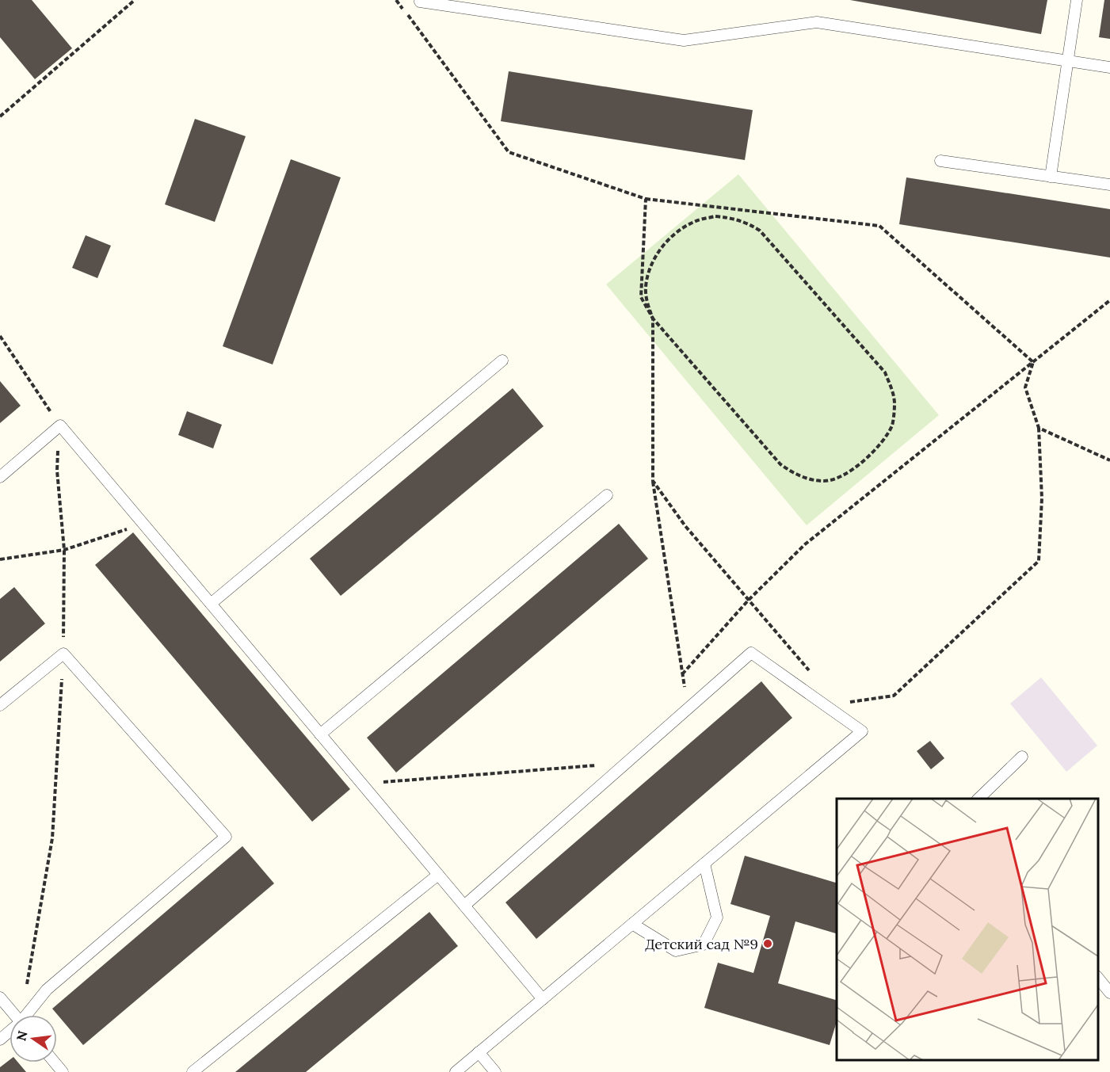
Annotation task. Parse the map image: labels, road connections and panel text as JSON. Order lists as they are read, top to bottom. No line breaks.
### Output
{"places":["Детский сад №9"],"north":"left"}
